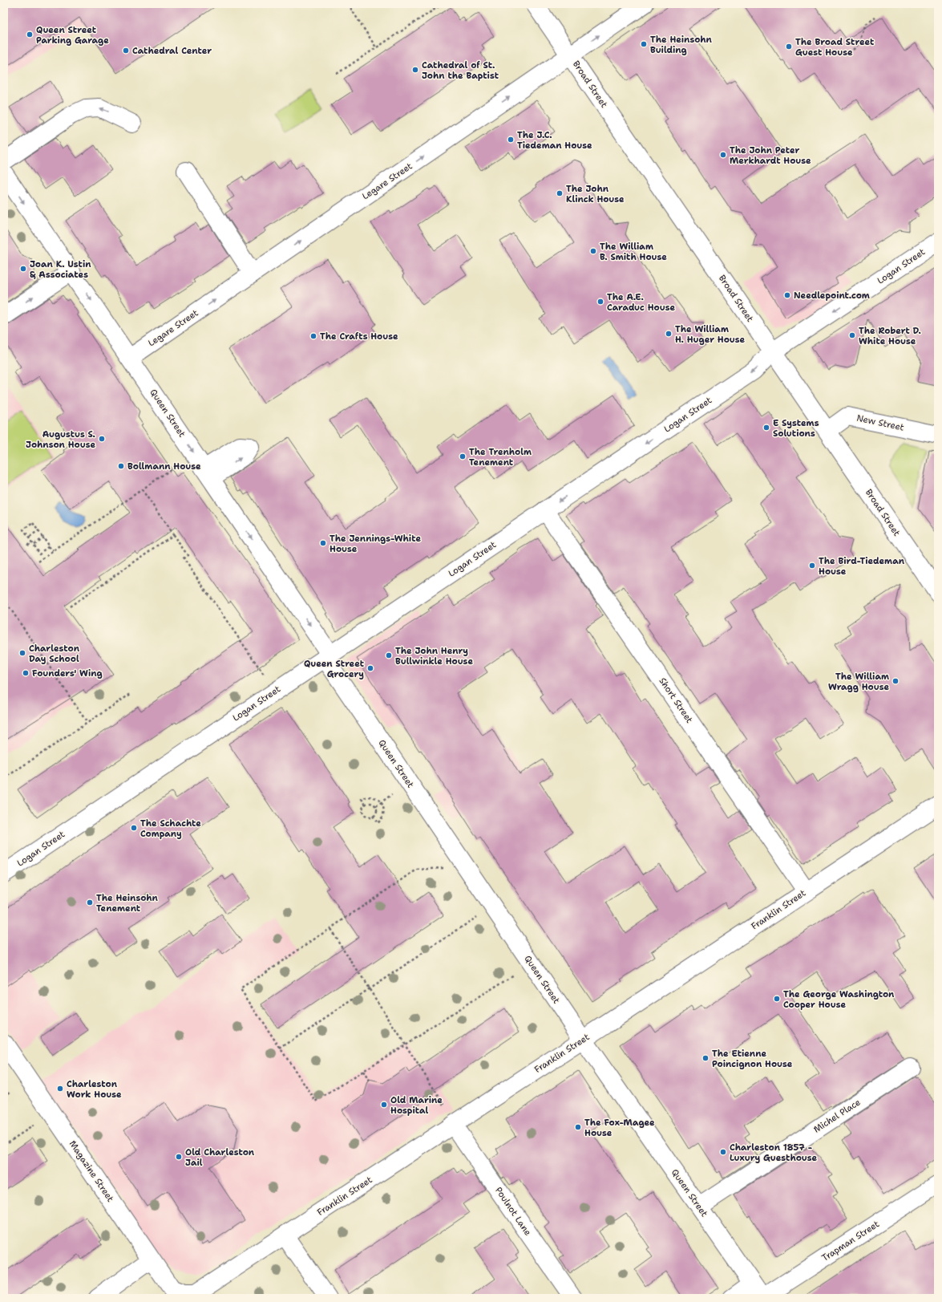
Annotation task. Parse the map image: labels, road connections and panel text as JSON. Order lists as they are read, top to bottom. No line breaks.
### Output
{"streets":{"street":["Broad Street","Legare Street","Logan Street","Queen Street","New Street","Short Street","Franklin Street","Michel Place","Magazine Street","Poulnot Lane","Trapman Street"]},"crossings":[["Broad Street","Legare Street"],["Broad Street","Logan Street"],["Broad Street","New Street"],["Legare Street","Queen Street"],["Logan Street","Queen Street"],["Logan Street","Short Street"],["Queen Street","Franklin Street"],["Queen Street","Michel Place"],["Queen Street","Trapman Street"],["Short Street","Franklin Street"],["Franklin Street","Magazine Street"],["Franklin Street","Poulnot Lane"]],"one_way":["Legare Street","Logan Street","Queen Street"],"places":["Queen Street Parking Garage","The Heinsohn Building","The Broad Street Guest House","Cathedral Center","Cathedral of St. John the Baptist","The J.C. Tiedeman House","The John Peter Merkhardt House","The John Klinck House","The William B. Smith House","Joan K. Ustin & Associates","Needlepoint.com","The A.E. Caraduc House","The William H. Huger House","The Robert D. White House","The Crafts House","E Systems Solutions","Augustus S. Johnson House","The Trenholm Tenement","Bollmann House","The Jennings-White House","The Bird-Tiedeman House","Charleston Day School","The John Henry Bullwinkle House","Queen Street Grocery","Founders' Wing","The William Wragg House","The Schachte Company","The Heinsohn Tenement","The George Washington Cooper House","The Etienne Poincignon House","Charleston Work House","Old Marine Hospital","The Fox-Magee House","Charleston 1857 - Luxury Guesthouse","Old Charleston Jail"]}
